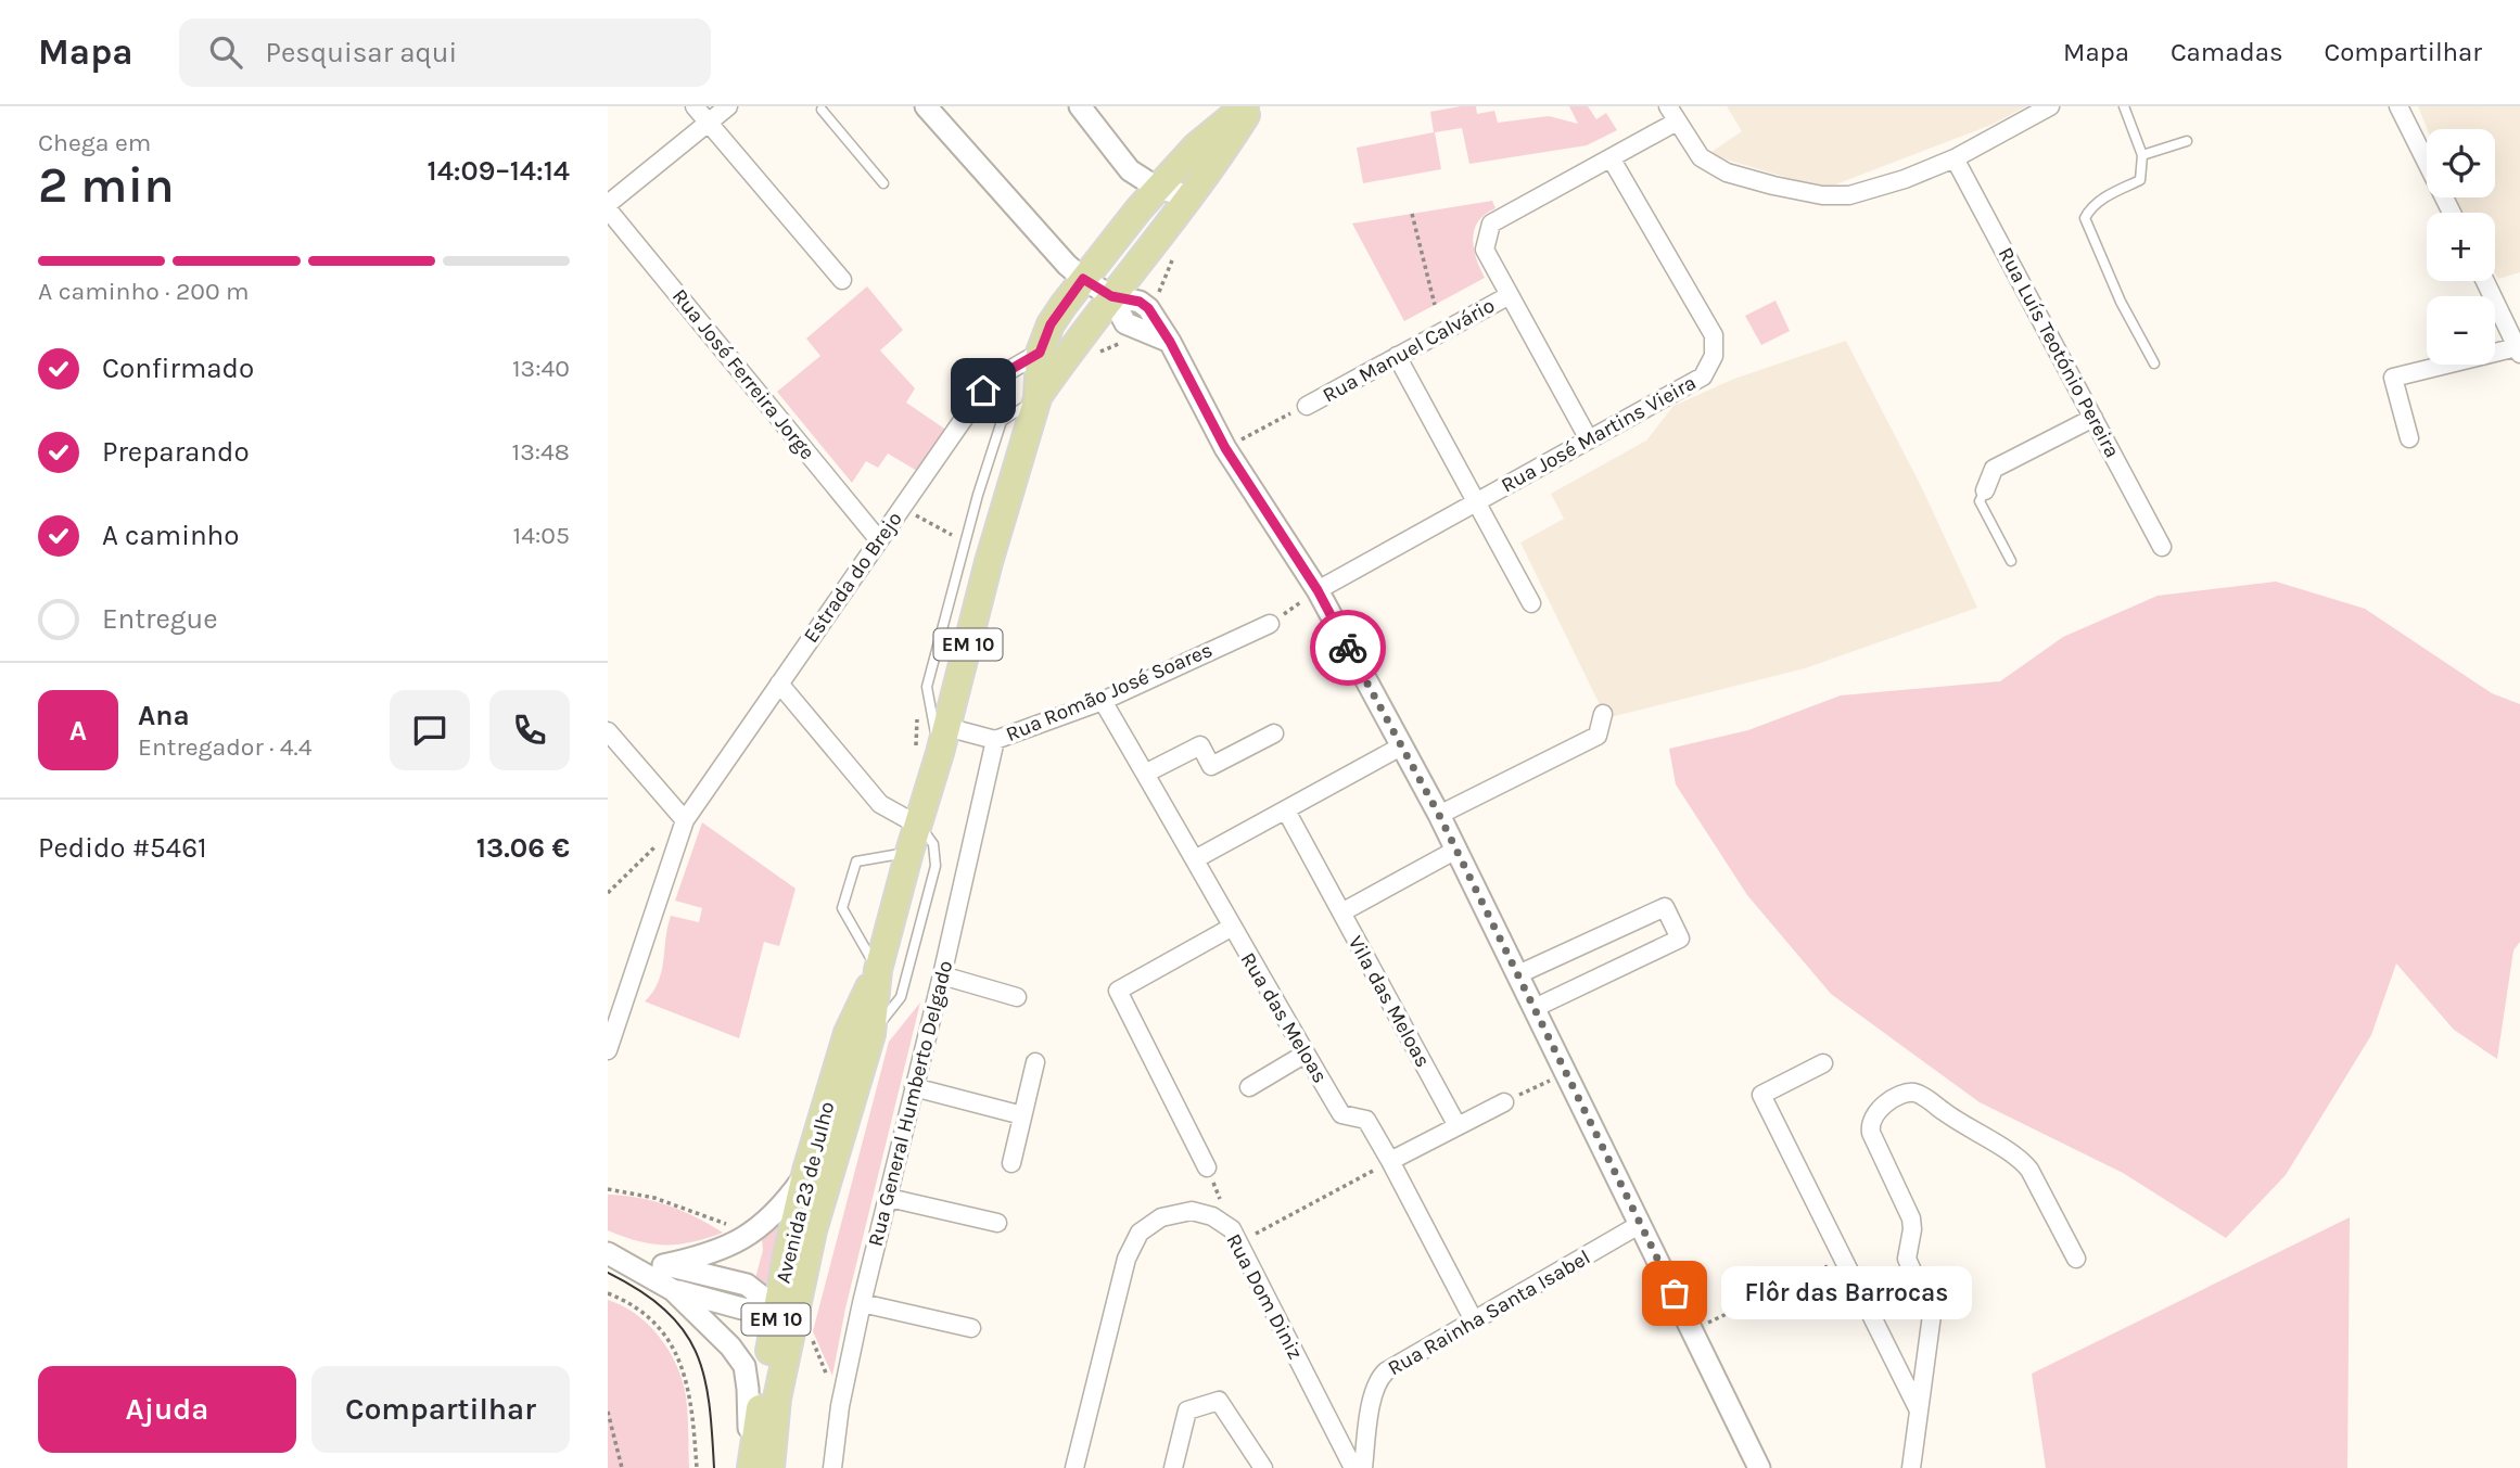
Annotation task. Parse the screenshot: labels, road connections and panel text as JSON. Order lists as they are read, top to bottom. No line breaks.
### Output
{"streets":{"main road":["EM 10","Avenida 23 de Julho"],"street":["Rua Manuel Calvário","Rua Luís Teotónio Pereira","Rua José Ferreira Jorge","Rua José Martins Vieira","Estrada do Brejo","Rua Romão José Soares","Vila das Meloas","Rua das Meloas","Rua General Humberto Delgado","Rua Dom Diniz","Rua Rainha Santa Isabel"]},"crossings":[["Rua José Ferreira Jorge","Estrada do Brejo"],["Estrada do Brejo","Avenida 23 de Julho"],["EM 10","Avenida 23 de Julho"],["Rua Romão José Soares","Rua das Meloas"],["Rua Romão José Soares","Rua General Humberto Delgado"],["Rua Romão José Soares","Avenida 23 de Julho"],["Rua das Meloas","Rua Rainha Santa Isabel"]],"places":["Flôr das Barrocas"],"page":{"header":"Mapa","search":"Pesquisar aqui","nav":["Mapa","Camadas","Compartilhar"],"heading":["2 min","Chega em","14:09–14:14"],"panel":["Ana","Entregador · 4.4","Pedido #5461","13.06 €"],"map_buttons":["+","−"],"bar":"A caminho · 200 m","list":[["Confirmado","13:40"],["Preparando","13:48"],["A caminho","14:05"],"Entregue"],"round":"A","bubble":"Flôr das Barrocas","buttons":["Ajuda","Compartilhar"]}}
